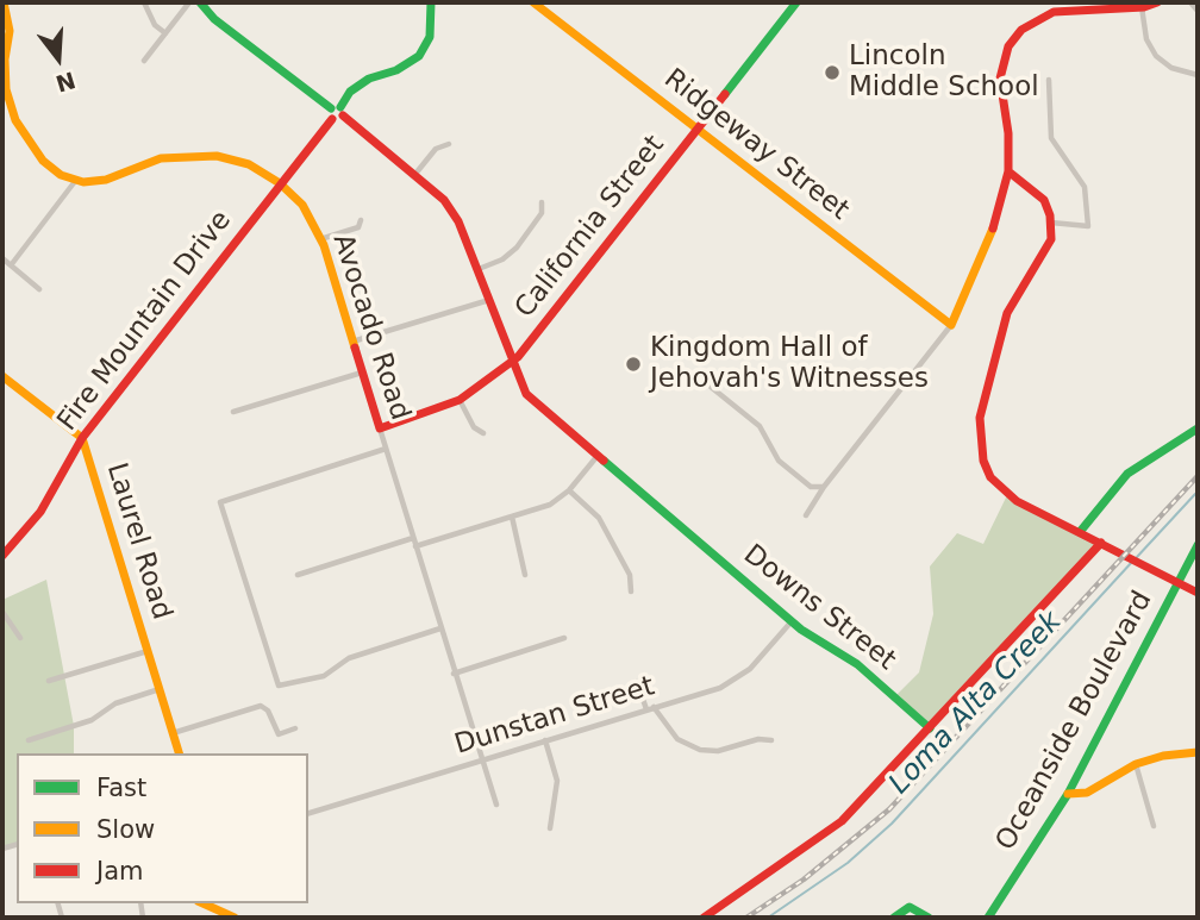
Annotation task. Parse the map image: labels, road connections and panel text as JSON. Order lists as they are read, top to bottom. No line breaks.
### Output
{"streets":{"main road":["Ridgeway Street","California Street","Fire Mountain Drive","Avocado Road","Laurel Road","Downs Street","Oceanside Boulevard"],"street":["Dunstan Street"]},"crossings":[["Ridgeway Street","California Street"],["California Street","Avocado Road"],["California Street","Downs Street"],["Fire Mountain Drive","Avocado Road"],["Fire Mountain Drive","Laurel Road"],["Fire Mountain Drive","Downs Street"],["Avocado Road","Dunstan Street"],["Downs Street","Dunstan Street"]],"water":["Loma Alta Creek"],"places":["Lincoln Middle School","Kingdom Hall of Jehovah's Witnesses"],"legend":["Fast","Slow","Jam"],"north":"bottom"}
